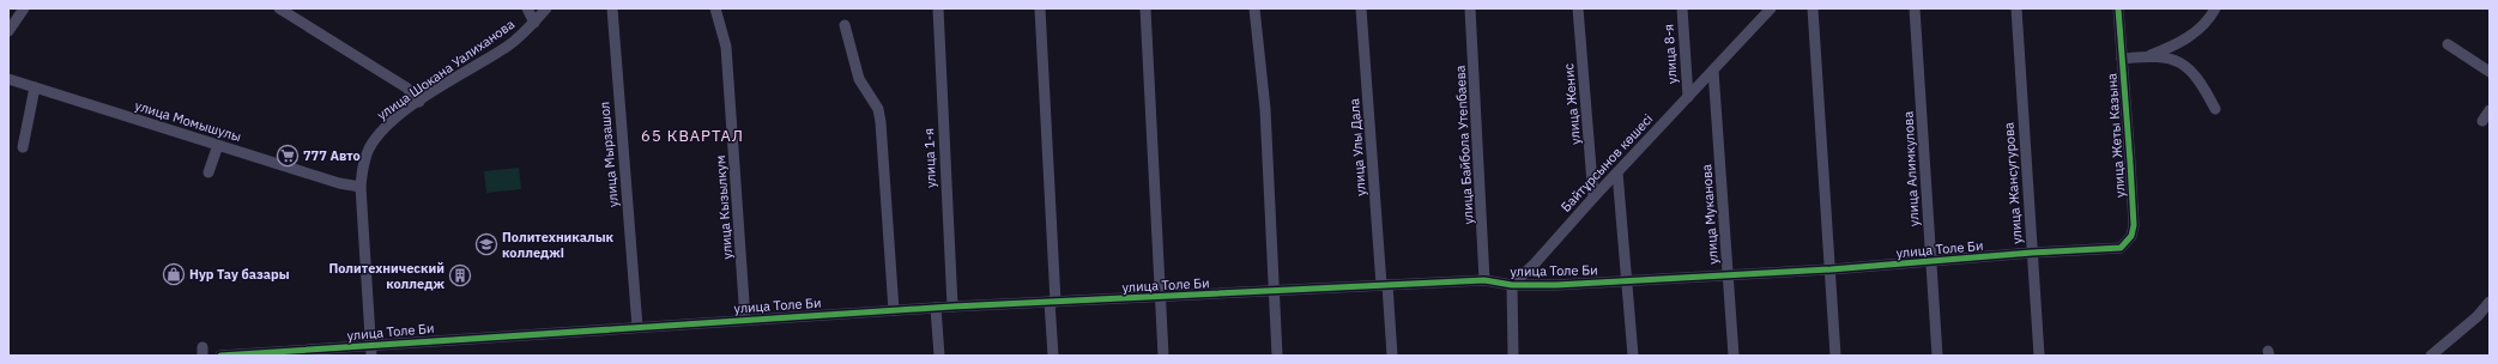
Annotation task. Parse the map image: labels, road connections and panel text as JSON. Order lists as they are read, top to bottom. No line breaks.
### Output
{"streets":{"street":["улица 8-я","улица Шокана Уалиханова","улица Женис","улица Момышулы","улица Жеты Казына","улица Байбола Утепбаева","улица Улы Дала","улица Мырзашол","улица 1-я","Байтұрсынов көшесі","улица Алимкулова","улица Жансугурова","улица Кызылкум","улица Муканова","улица Толе Би"]},"crossings":[["улица 8-я","Байтұрсынов көшесі"],["улица Шокана Уалиханова","улица Момышулы"],["улица Шокана Уалиханова","улица Толе Би"],["улица Женис","Байтұрсынов көшесі"],["улица Жеты Казына","улица Толе Би"],["улица Байбола Утепбаева","улица Толе Би"],["улица Улы Дала","улица Толе Би"],["улица Мырзашол","улица Толе Би"],["улица 1-я","улица Толе Би"],["Байтұрсынов көшесі","улица Муканова"],["Байтұрсынов көшесі","улица Толе Би"],["улица Алимкулова","улица Толе Би"],["улица Жансугурова","улица Толе Би"],["улица Кызылкум","улица Толе Би"],["улица Муканова","улица Толе Би"]],"districts":["65 КВАРТАЛ"],"places":{"supermarket":["777 Авто"],"school or university":["Политехникалык колледжі"],"shop":["Нур Тау базары"],"building":["Политехнический колледж"]}}
